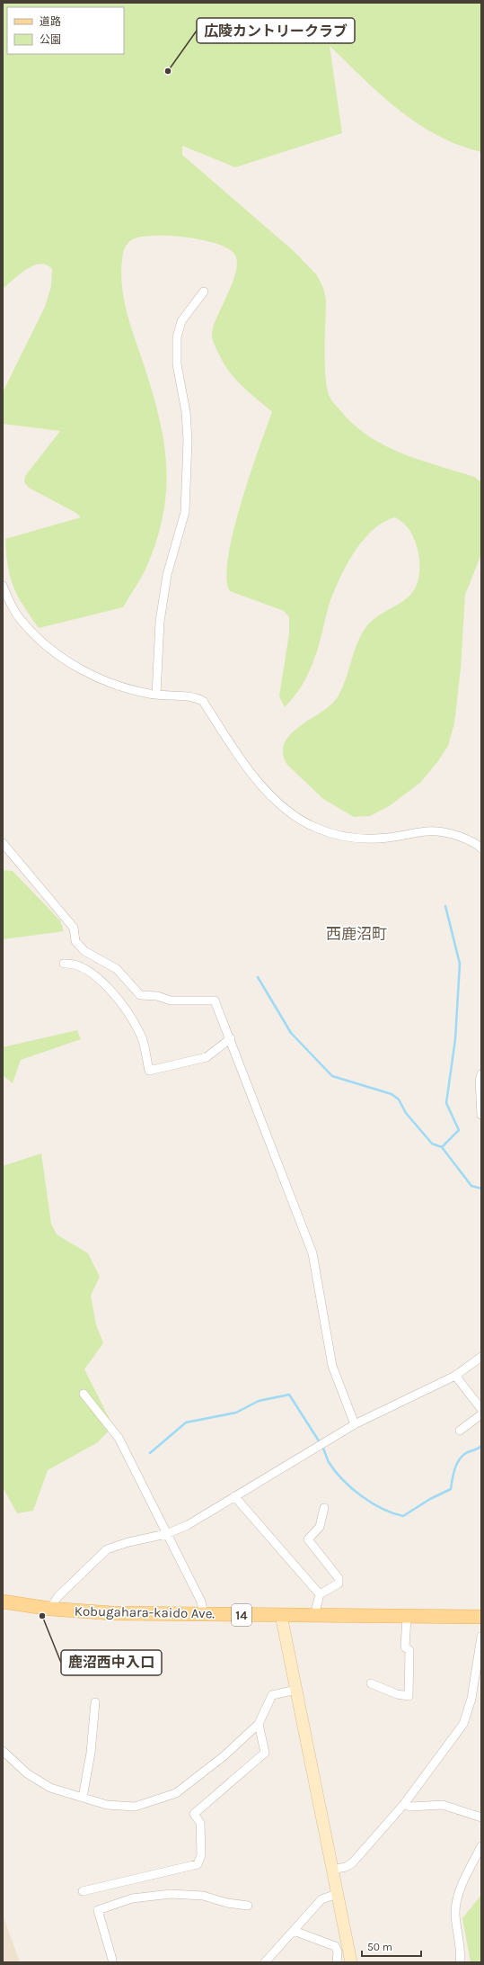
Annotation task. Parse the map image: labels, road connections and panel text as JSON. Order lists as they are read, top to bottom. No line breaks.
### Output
{"streets":{"main road":["Kobugahara-kaido Ave.","14"]},"districts":["西鹿沼町"],"places":["広陵カントリークラブ","鹿沼西中入口"],"legend":["道路","公園"],"scale_bar":"50 m"}
